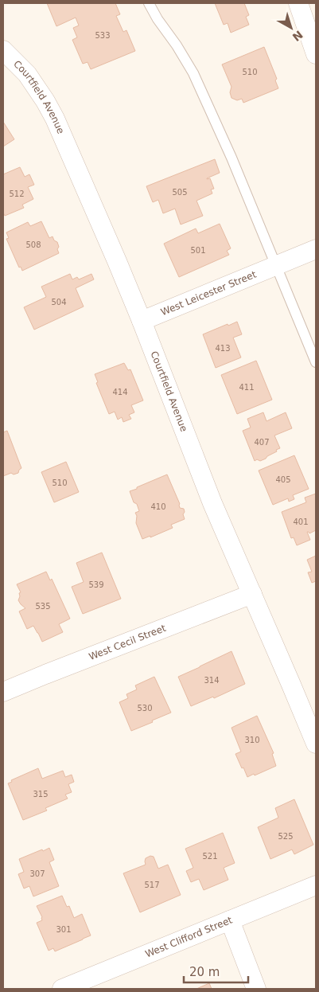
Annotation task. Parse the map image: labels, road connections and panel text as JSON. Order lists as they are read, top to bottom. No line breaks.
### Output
{"streets":{"street":["Courtfield Avenue","West Leicester Street","West Cecil Street","West Clifford Street"]},"crossings":[["Courtfield Avenue","West Leicester Street"],["Courtfield Avenue","West Cecil Street"]],"house_numbers":["533","510","505","512","508","501","504","413","411","414","407","405","510","410","401","539","535","314","530","310","315","525","521","307","517","301"],"scale_bar":"20 m","north":"bottom right"}
